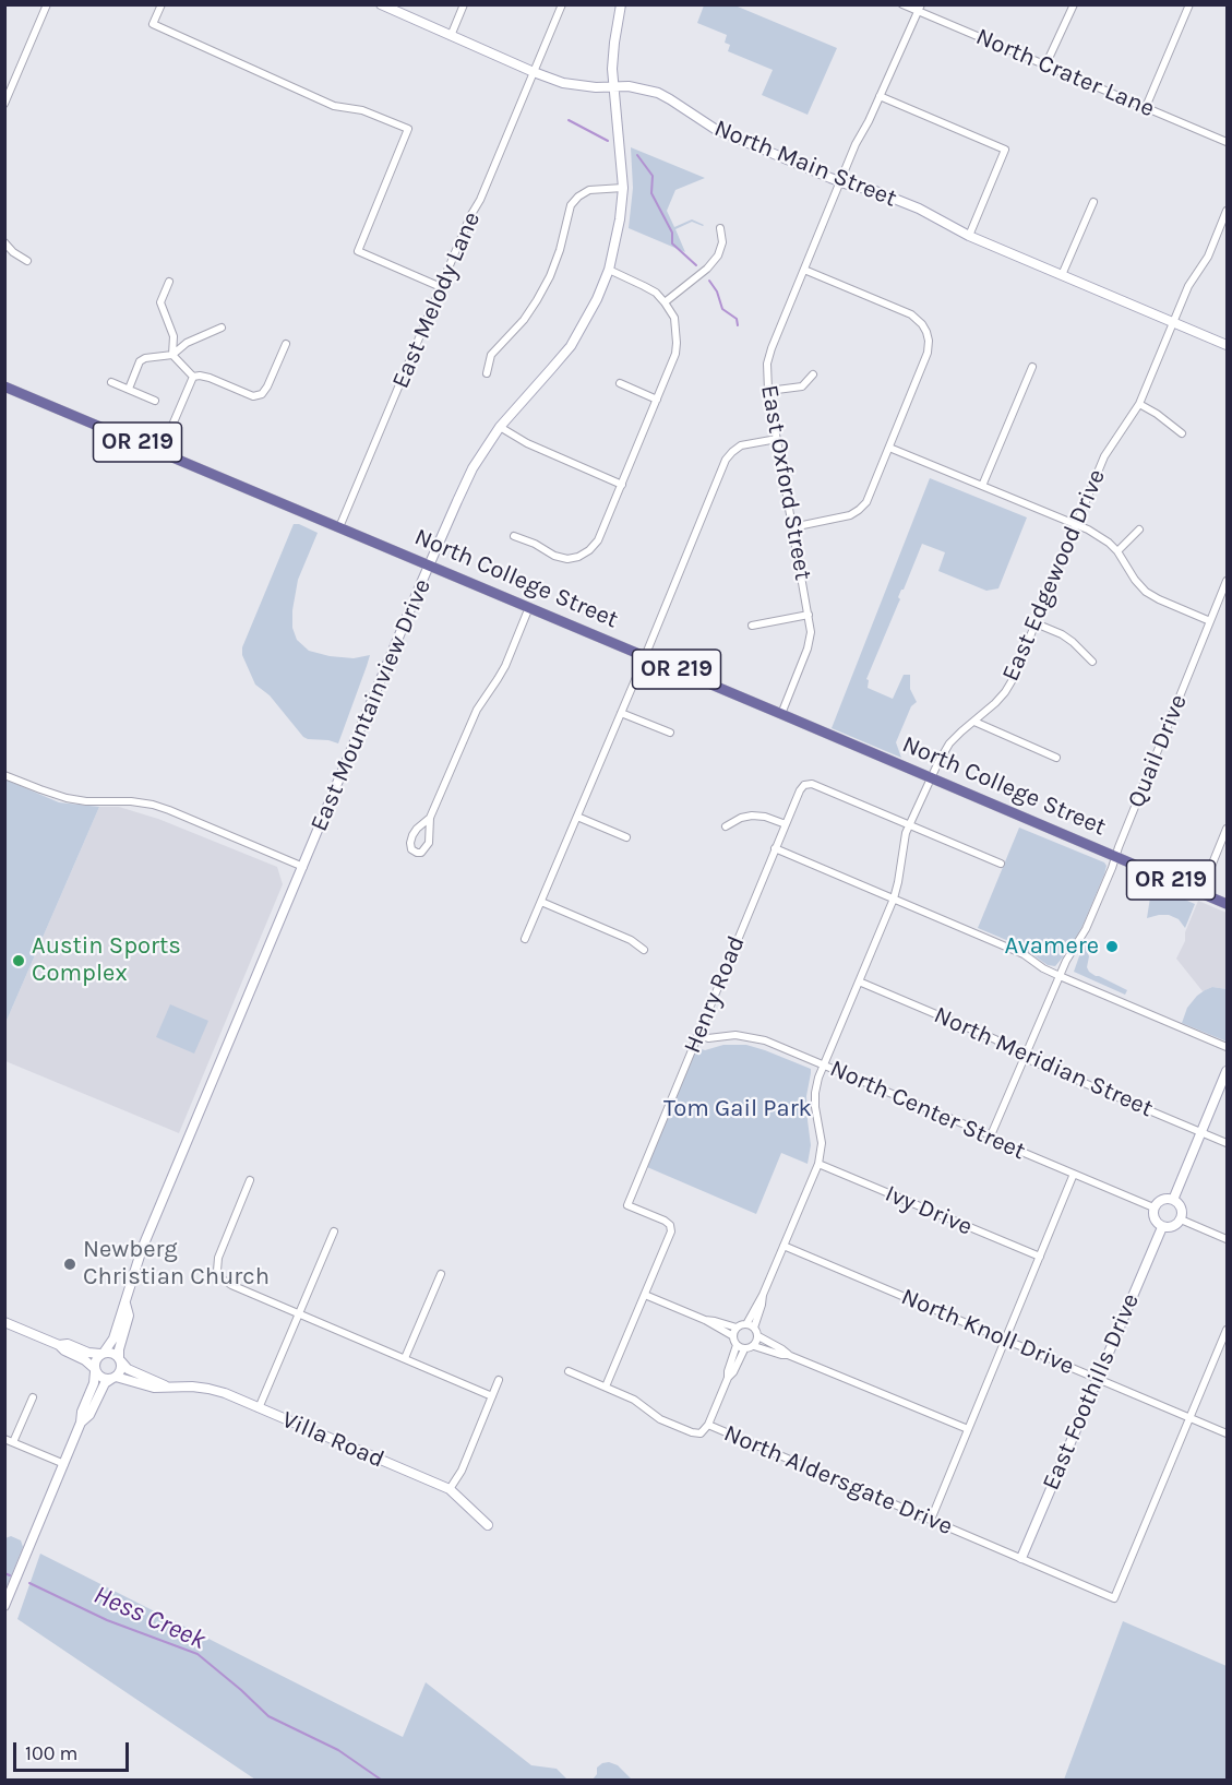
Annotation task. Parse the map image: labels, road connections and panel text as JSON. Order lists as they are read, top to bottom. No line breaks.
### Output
{"streets":{"main road":["OR 219","North College Street"],"street":["North Crater Lane","North Main Street","East Melody Lane","East Oxford Street","East Edgewood Drive","East Mountainview Drive","Quail Drive","Henry Road","North Meridian Street","North Center Street","Ivy Drive","North Knoll Drive","East Foothills Drive","Villa Road","North Aldersgate Drive"]},"crossings":[["North Crater Lane","East Oxford Street"],["North Main Street","East Melody Lane"],["North Main Street","East Oxford Street"],["North Main Street","East Edgewood Drive"],["North Main Street","East Mountainview Drive"],["East Melody Lane","North College Street"],["East Oxford Street","North College Street"],["East Edgewood Drive","North College Street"],["East Edgewood Drive","Henry Road"],["East Edgewood Drive","North Meridian Street"],["East Edgewood Drive","North Center Street"],["East Edgewood Drive","Ivy Drive"],["East Edgewood Drive","North Knoll Drive"],["North College Street","East Mountainview Drive"],["North College Street","Quail Drive"],["East Mountainview Drive","Villa Road"],["Quail Drive","North Meridian Street"],["Quail Drive","North Center Street"],["Henry Road","North Center Street"],["North Center Street","East Foothills Drive"],["North Knoll Drive","East Foothills Drive"],["North Knoll Drive","North Aldersgate Drive"],["East Foothills Drive","North Aldersgate Drive"]],"water":["Hess Creek"],"parks":["Tom Gail Park"],"places":["Avamere","Austin Sports Complex","Newberg Christian Church"],"scale_bar":"100 m"}
